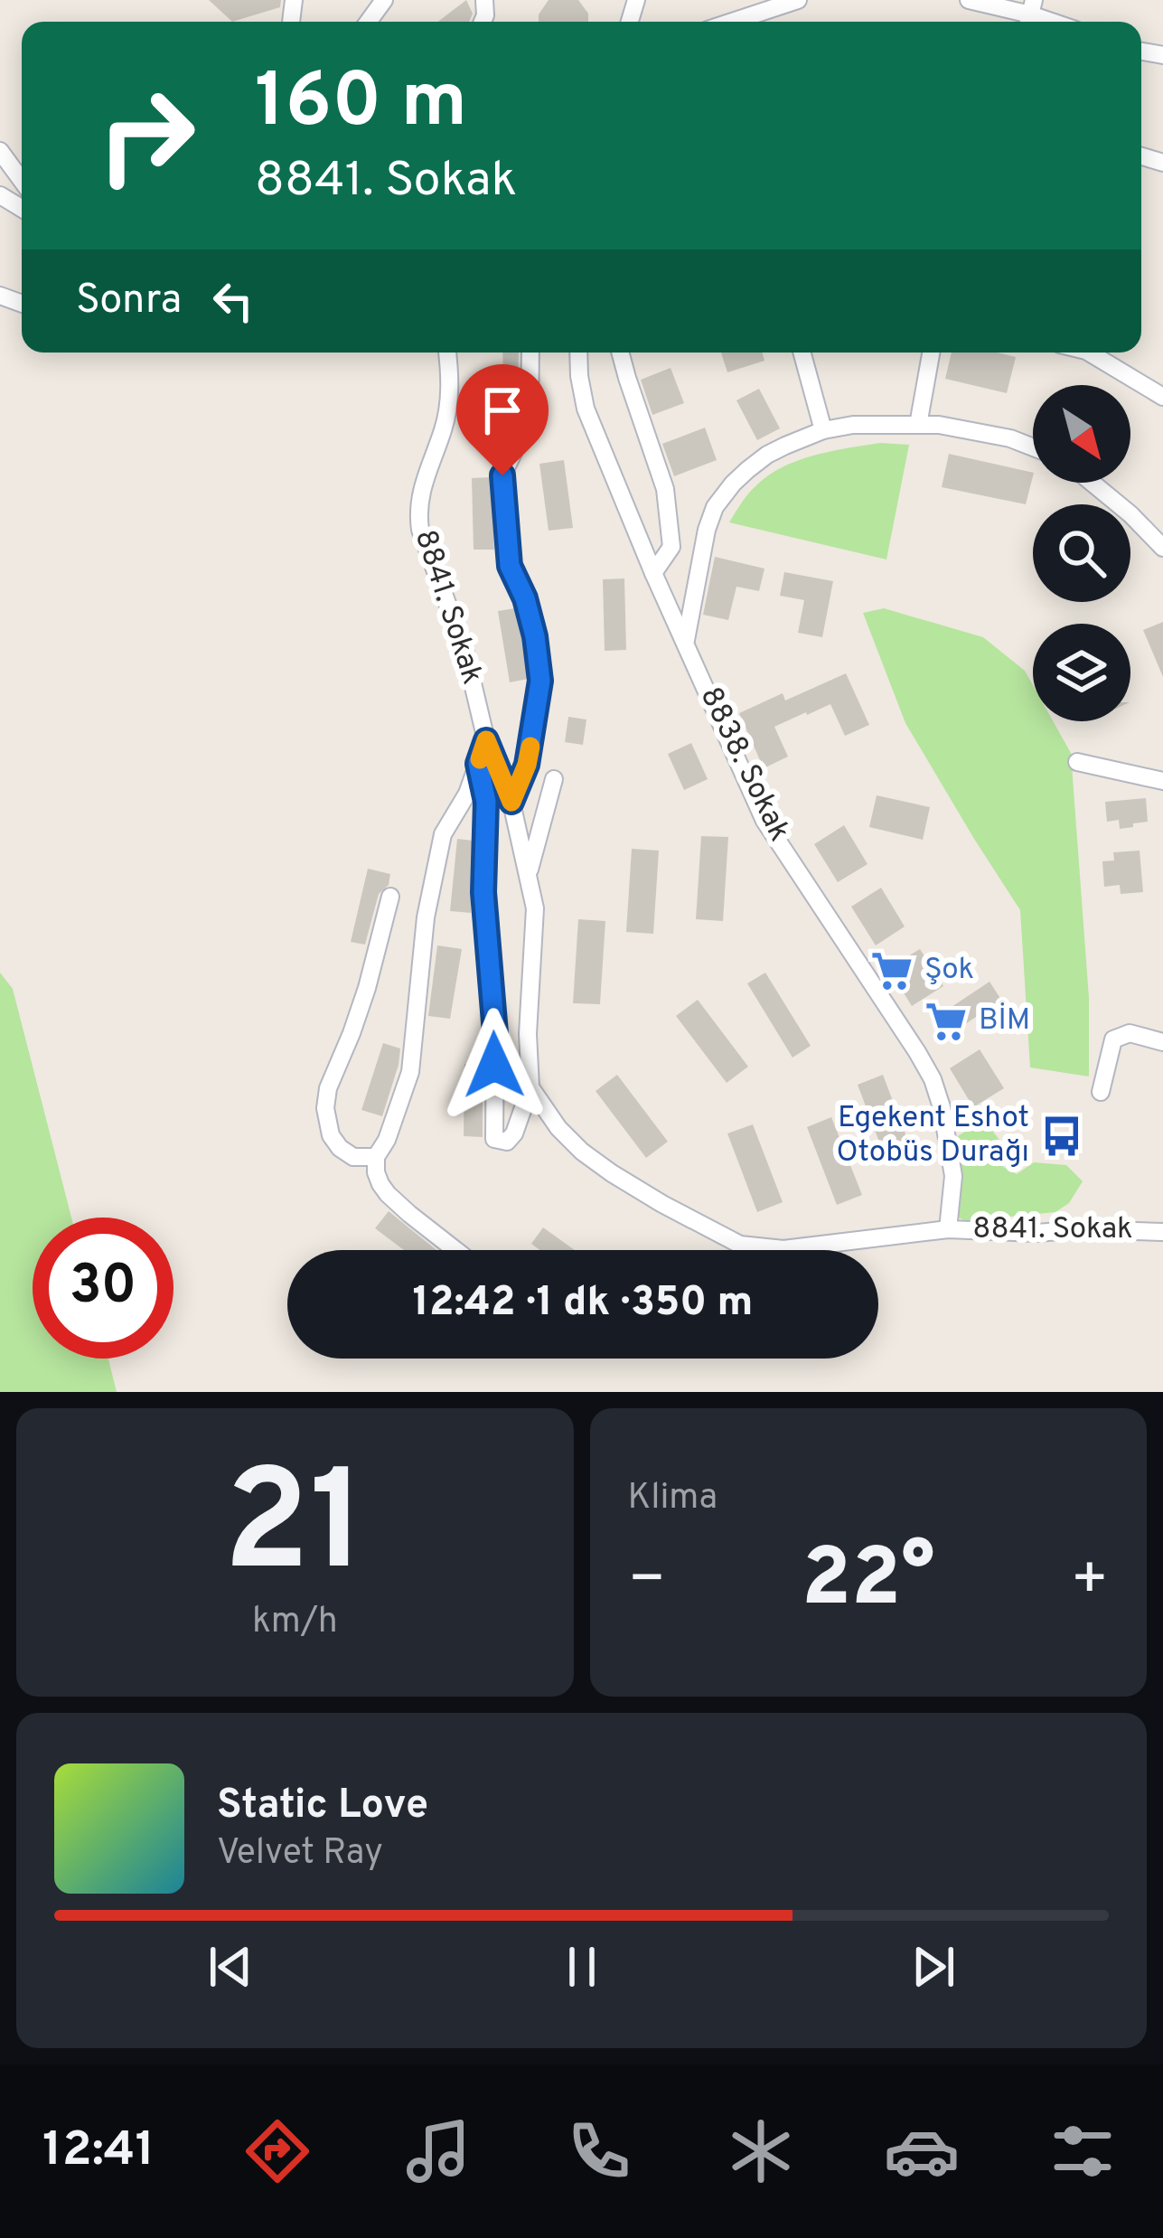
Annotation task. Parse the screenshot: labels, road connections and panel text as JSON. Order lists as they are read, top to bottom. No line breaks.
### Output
{"streets":{"street":["8841. Sokak","8838. Sokak"]},"crossings":[["8841. Sokak","8838. Sokak"]],"places":{"supermarket":["Şok","BİM"],"bus stop":["Egekent Eshot Otobüs Durağı"]},"north":"bottom right","page":{"turn":["160 m","8841. Sokak"],"then":"Sonra","limit":"30","trip":"12:42 · 1 dk · 350 m","tile":[["21","km/h"],"Klima"],"heat":["−","22°","+"],"song":["Static Love","Velvet Ray"],"tabs":"12:41"}}
